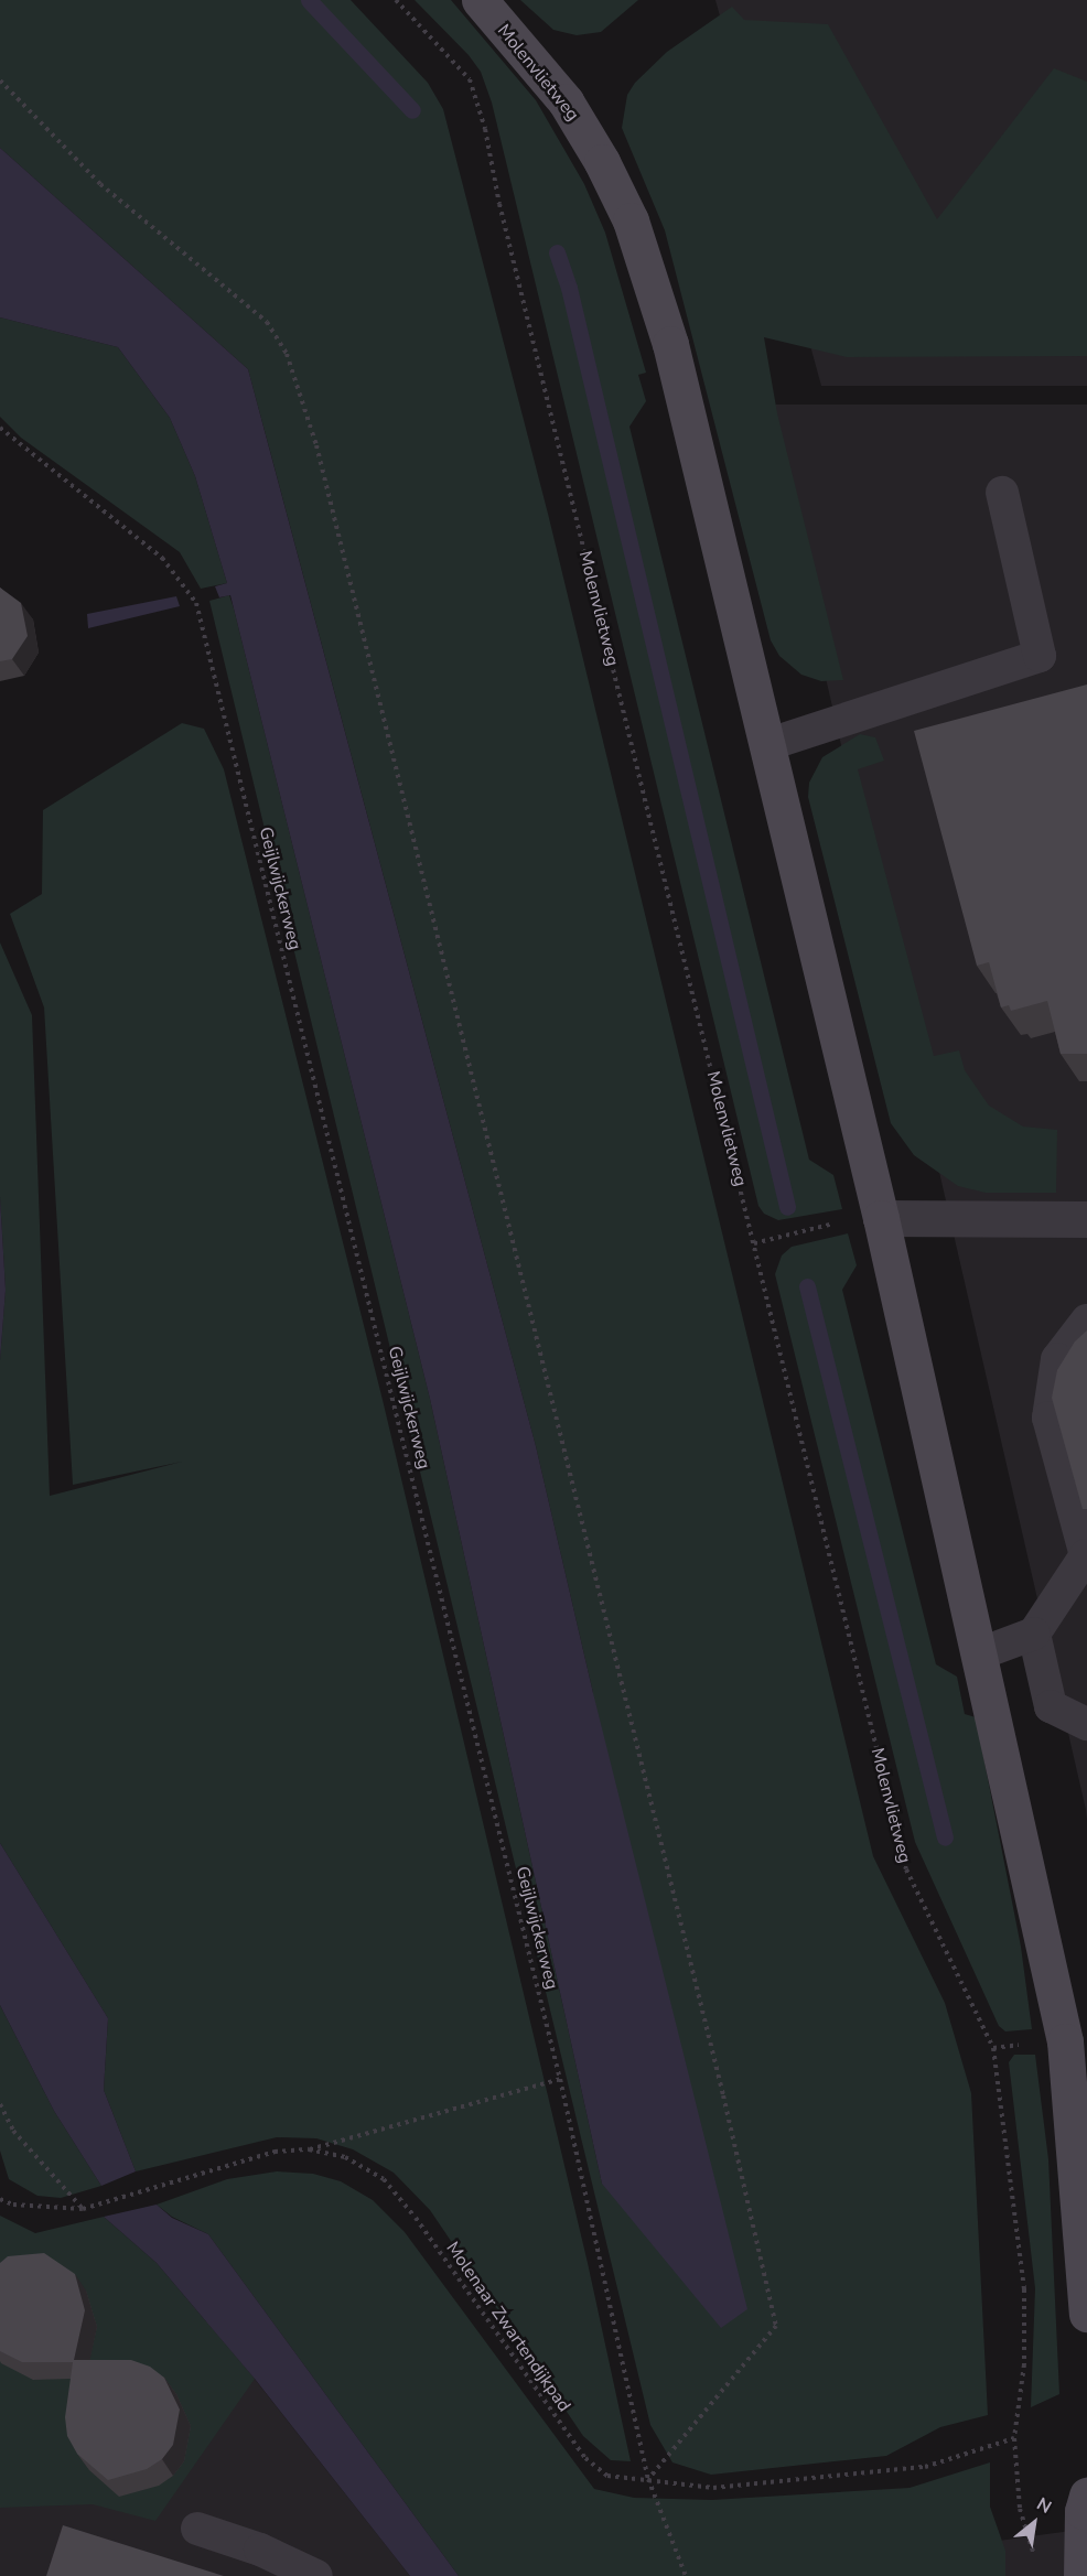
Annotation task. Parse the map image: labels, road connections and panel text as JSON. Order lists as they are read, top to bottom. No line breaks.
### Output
{"streets":{"street":["Molenvlietweg"],"path":["Geijlwijckerweg","Molenaar Zwartendijkpad"]},"crossings":[["Molenvlietweg","Molenaar Zwartendijkpad"],["Geijlwijckerweg","Molenaar Zwartendijkpad"]],"north":"top right"}
